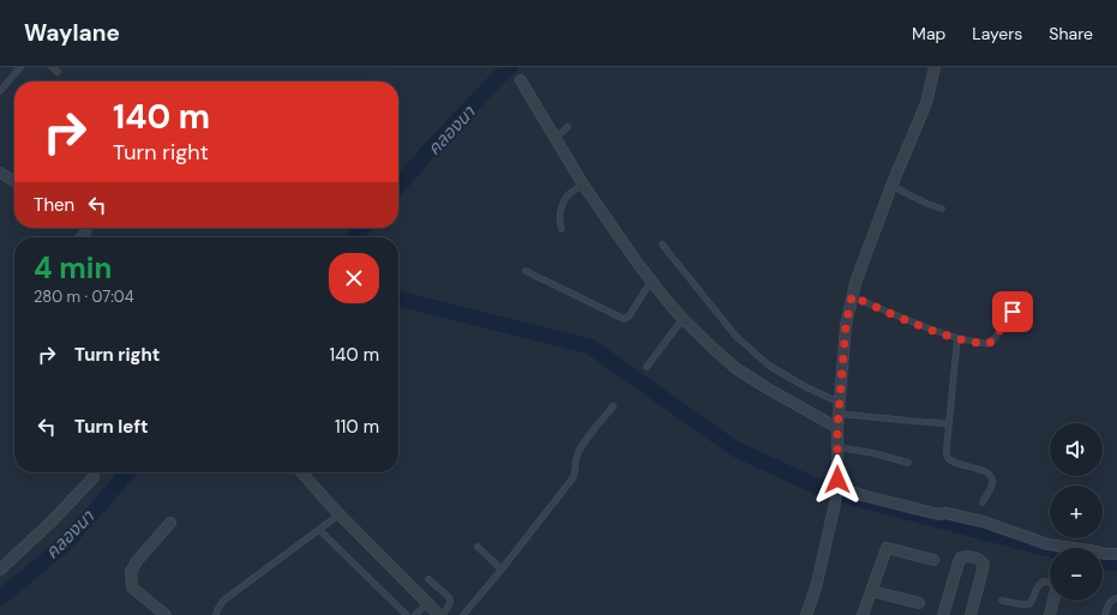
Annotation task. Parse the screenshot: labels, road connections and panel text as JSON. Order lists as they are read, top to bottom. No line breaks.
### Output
{"water":["คลองนา"],"page":{"header":"Waylane","nav":["Map","Layers","Share"],"turn":["140 m","Turn right"],"then":"Then","heading":["4 min","280 m · 07:04"],"list":[{"name":"Turn right","value":"140 m"},{"name":"Turn left","value":"110 m"}],"map_buttons":["+","−"]}}
